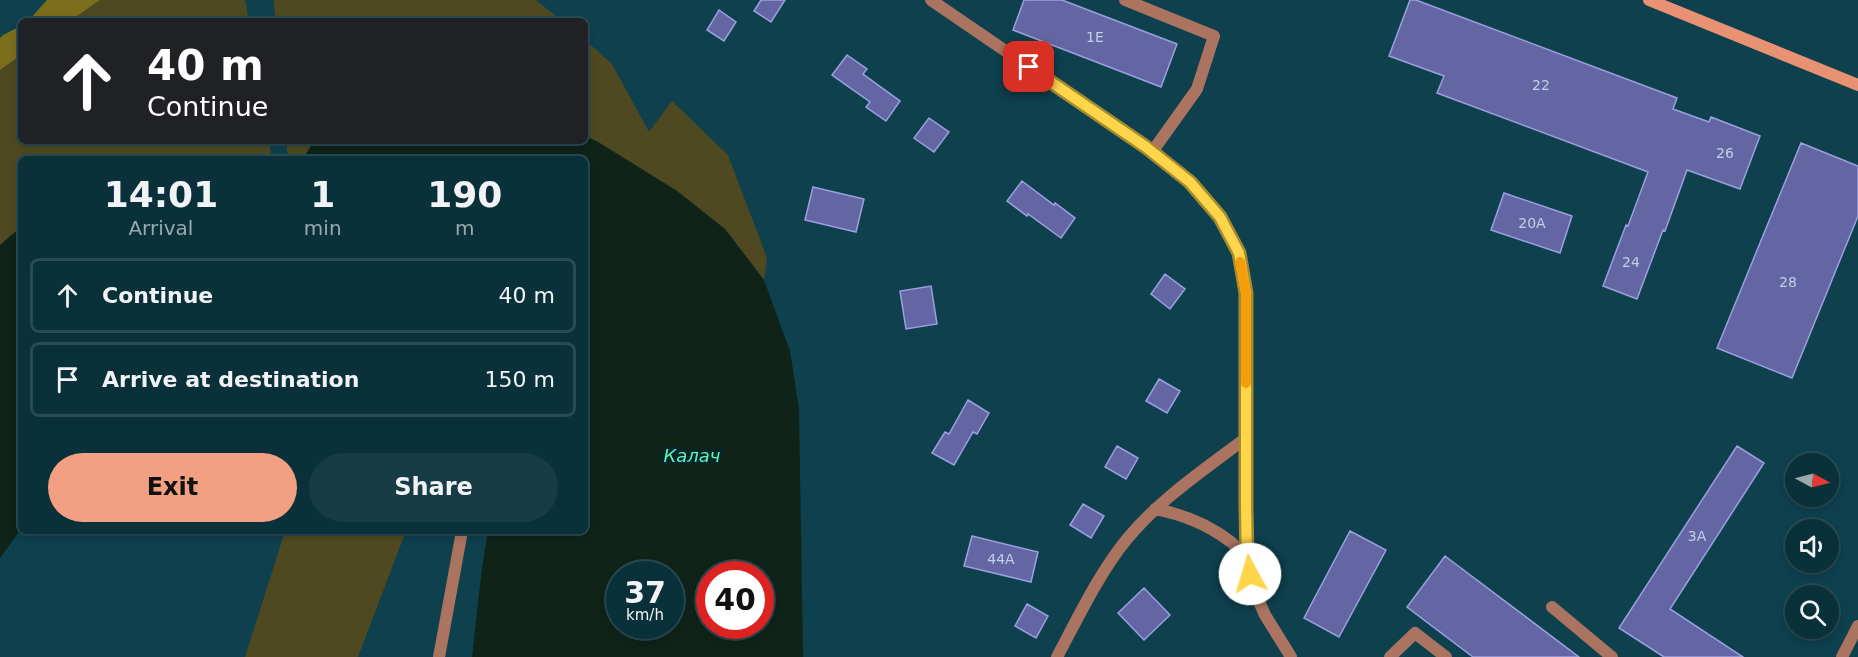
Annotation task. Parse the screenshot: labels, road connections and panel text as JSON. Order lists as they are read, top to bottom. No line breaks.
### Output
{"water":["Калач"],"house_numbers":["1Е","22","26","20А","24","28","3А","44А"],"north":"right","page":{"turn":["40 m","Continue"],"eta":["14:01","Arrival","1","min","190","m"],"list":[{"name":"Continue","value":"40 m"},{"name":"Arrive at destination","value":"150 m"}],"buttons":["Exit","Share"],"speed":"37 km/h","limit":"40"}}
